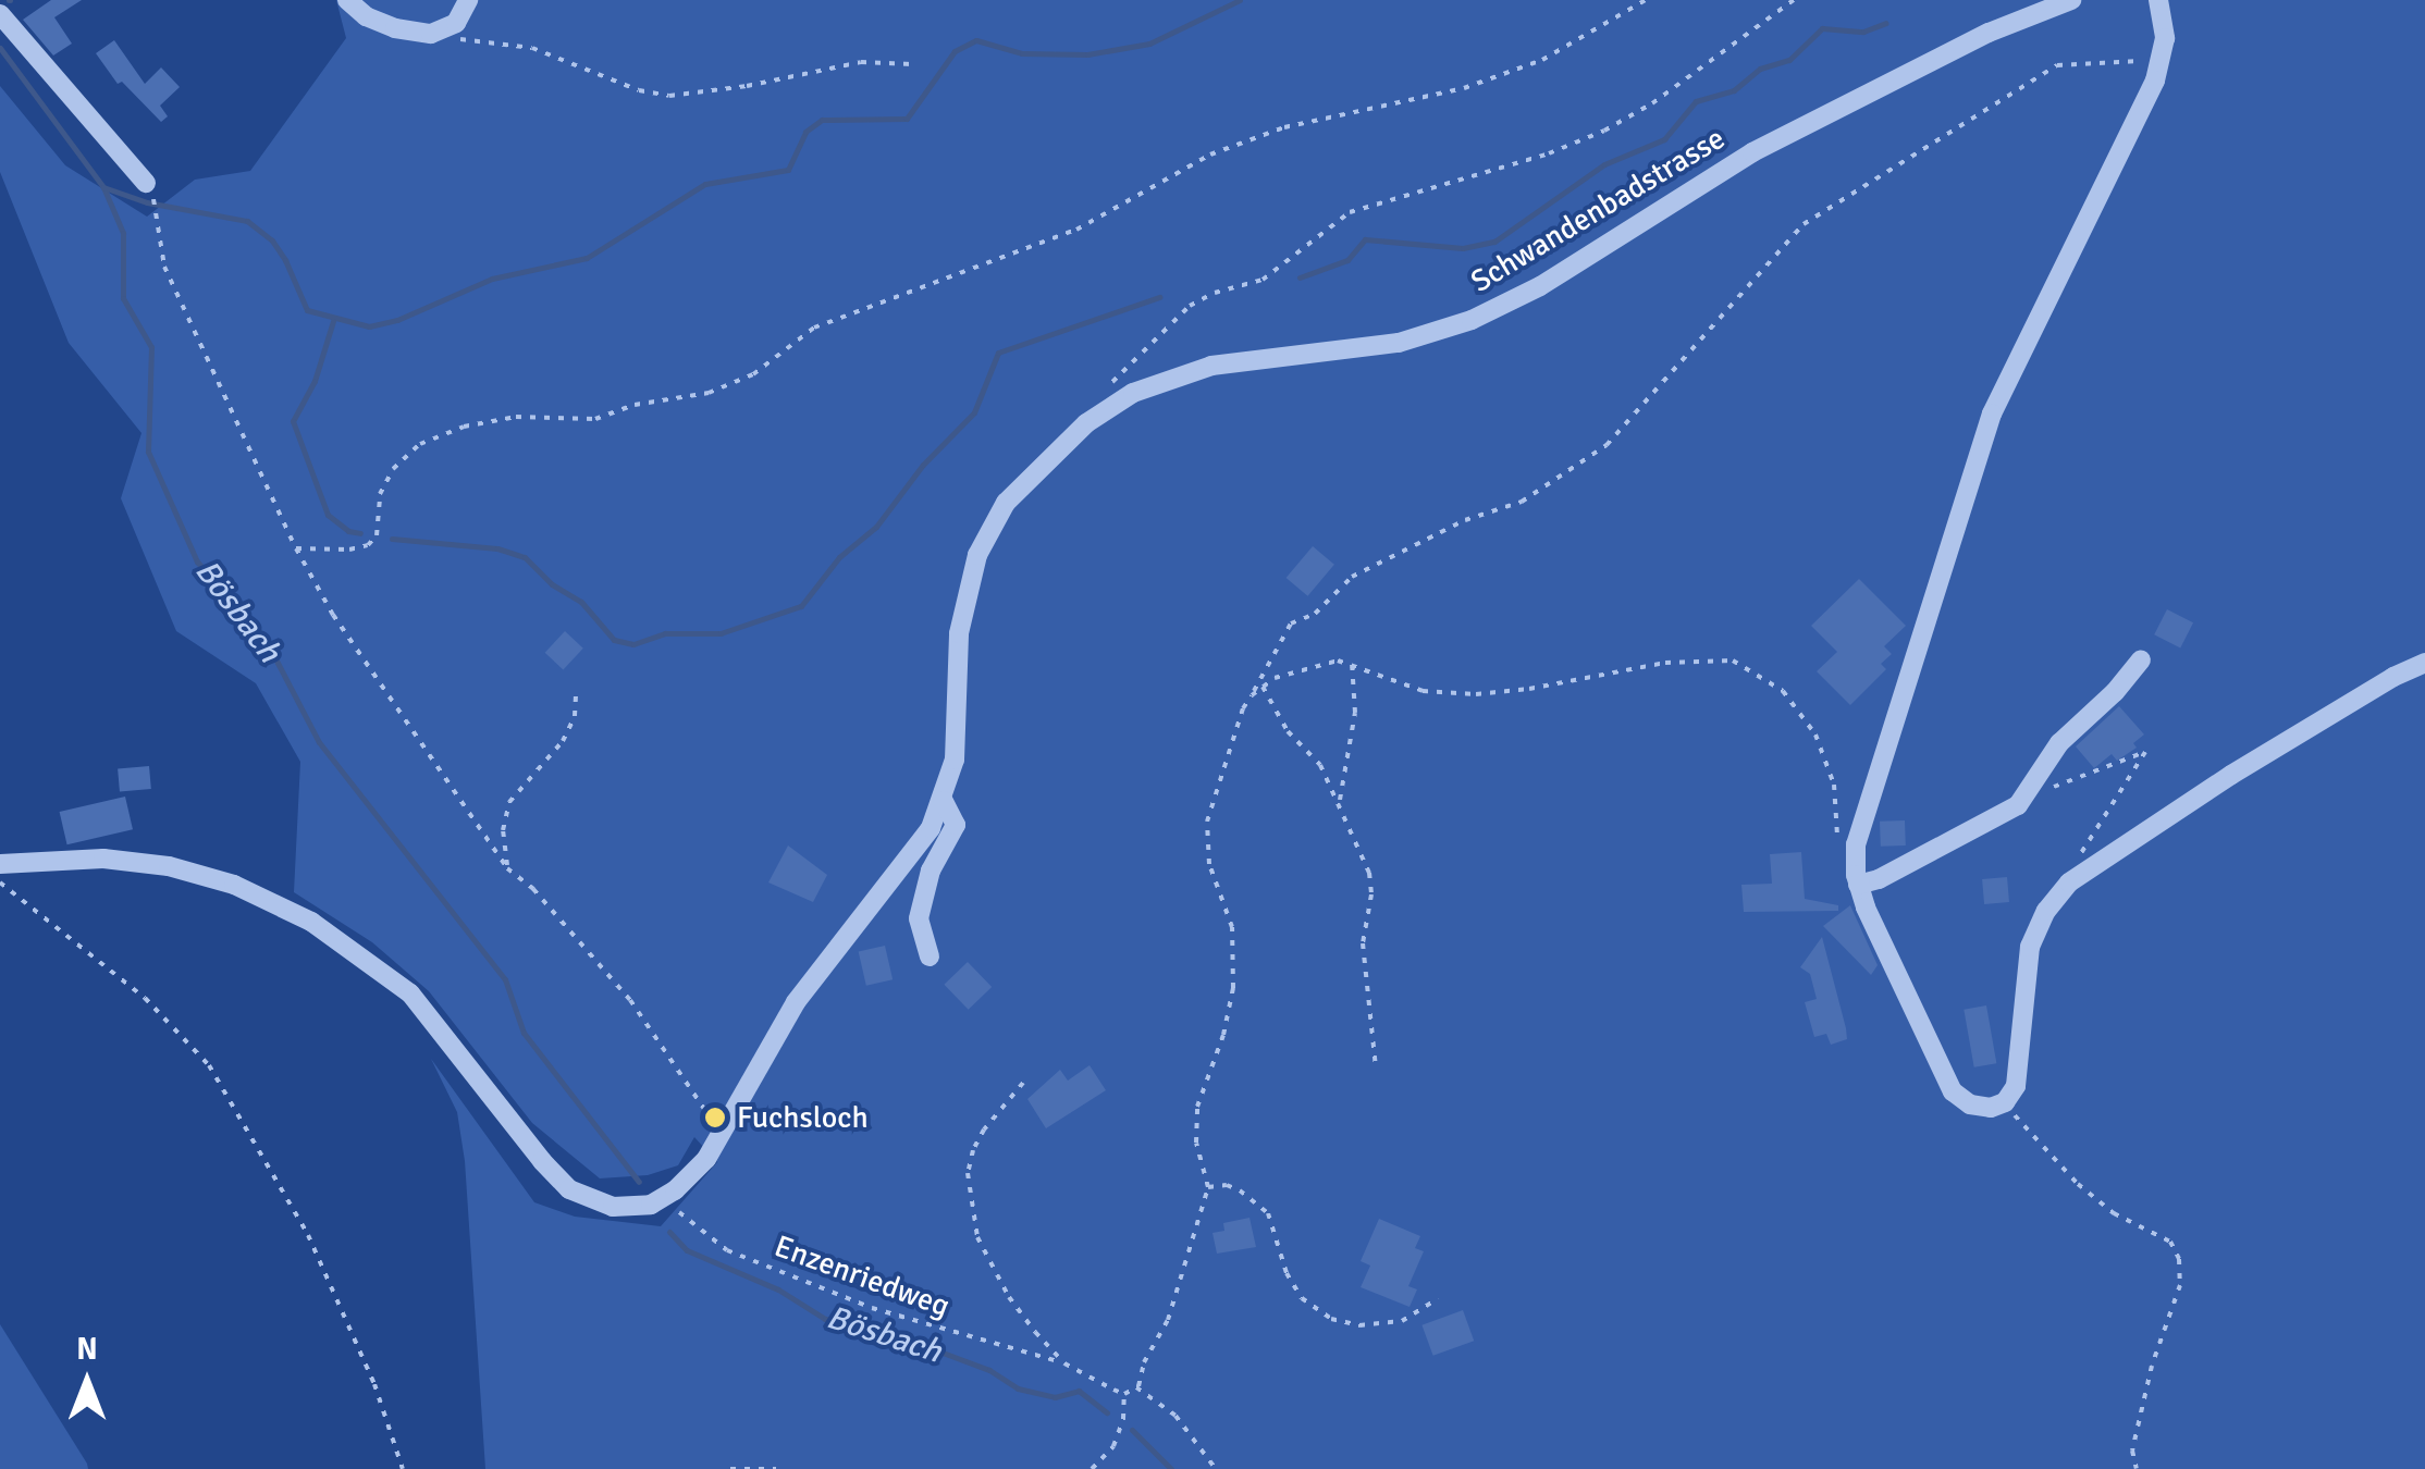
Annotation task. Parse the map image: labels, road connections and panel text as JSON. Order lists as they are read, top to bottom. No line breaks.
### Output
{"streets":{"street":["Schwandenbadstrasse"],"path":["Enzenriedweg"]},"crossings":[["Schwandenbadstrasse","Enzenriedweg"]],"water":["Bösbach"],"places":["Fuchsloch"],"north":"top"}
